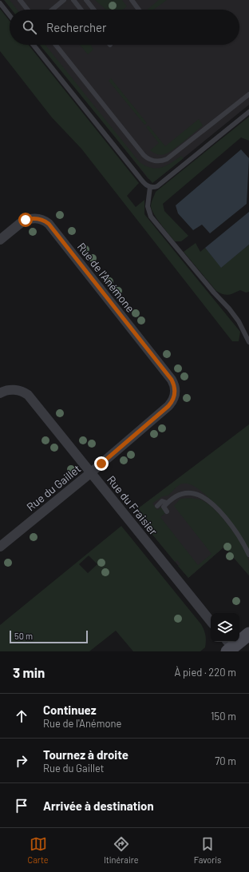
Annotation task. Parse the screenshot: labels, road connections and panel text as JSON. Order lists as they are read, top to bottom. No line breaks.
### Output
{"streets":{"street":["Rue de l'Anémone","Rue du Gaillet","Rue du Fraisier"]},"crossings":[["Rue de l'Anémone","Rue du Gaillet"],["Rue du Gaillet","Rue du Fraisier"]],"scale_bar":"50 m","page":{"search":"Rechercher","scale":"50 m","heading":["3 min","À pied · 220 m"],"list":[["Continuez","Rue de l'Anémone","150 m"],["Tournez à droite","Rue du Gaillet","70 m"],"Arrivée à destination"],"nav":["Carte","Itinéraire","Favoris"]}}
